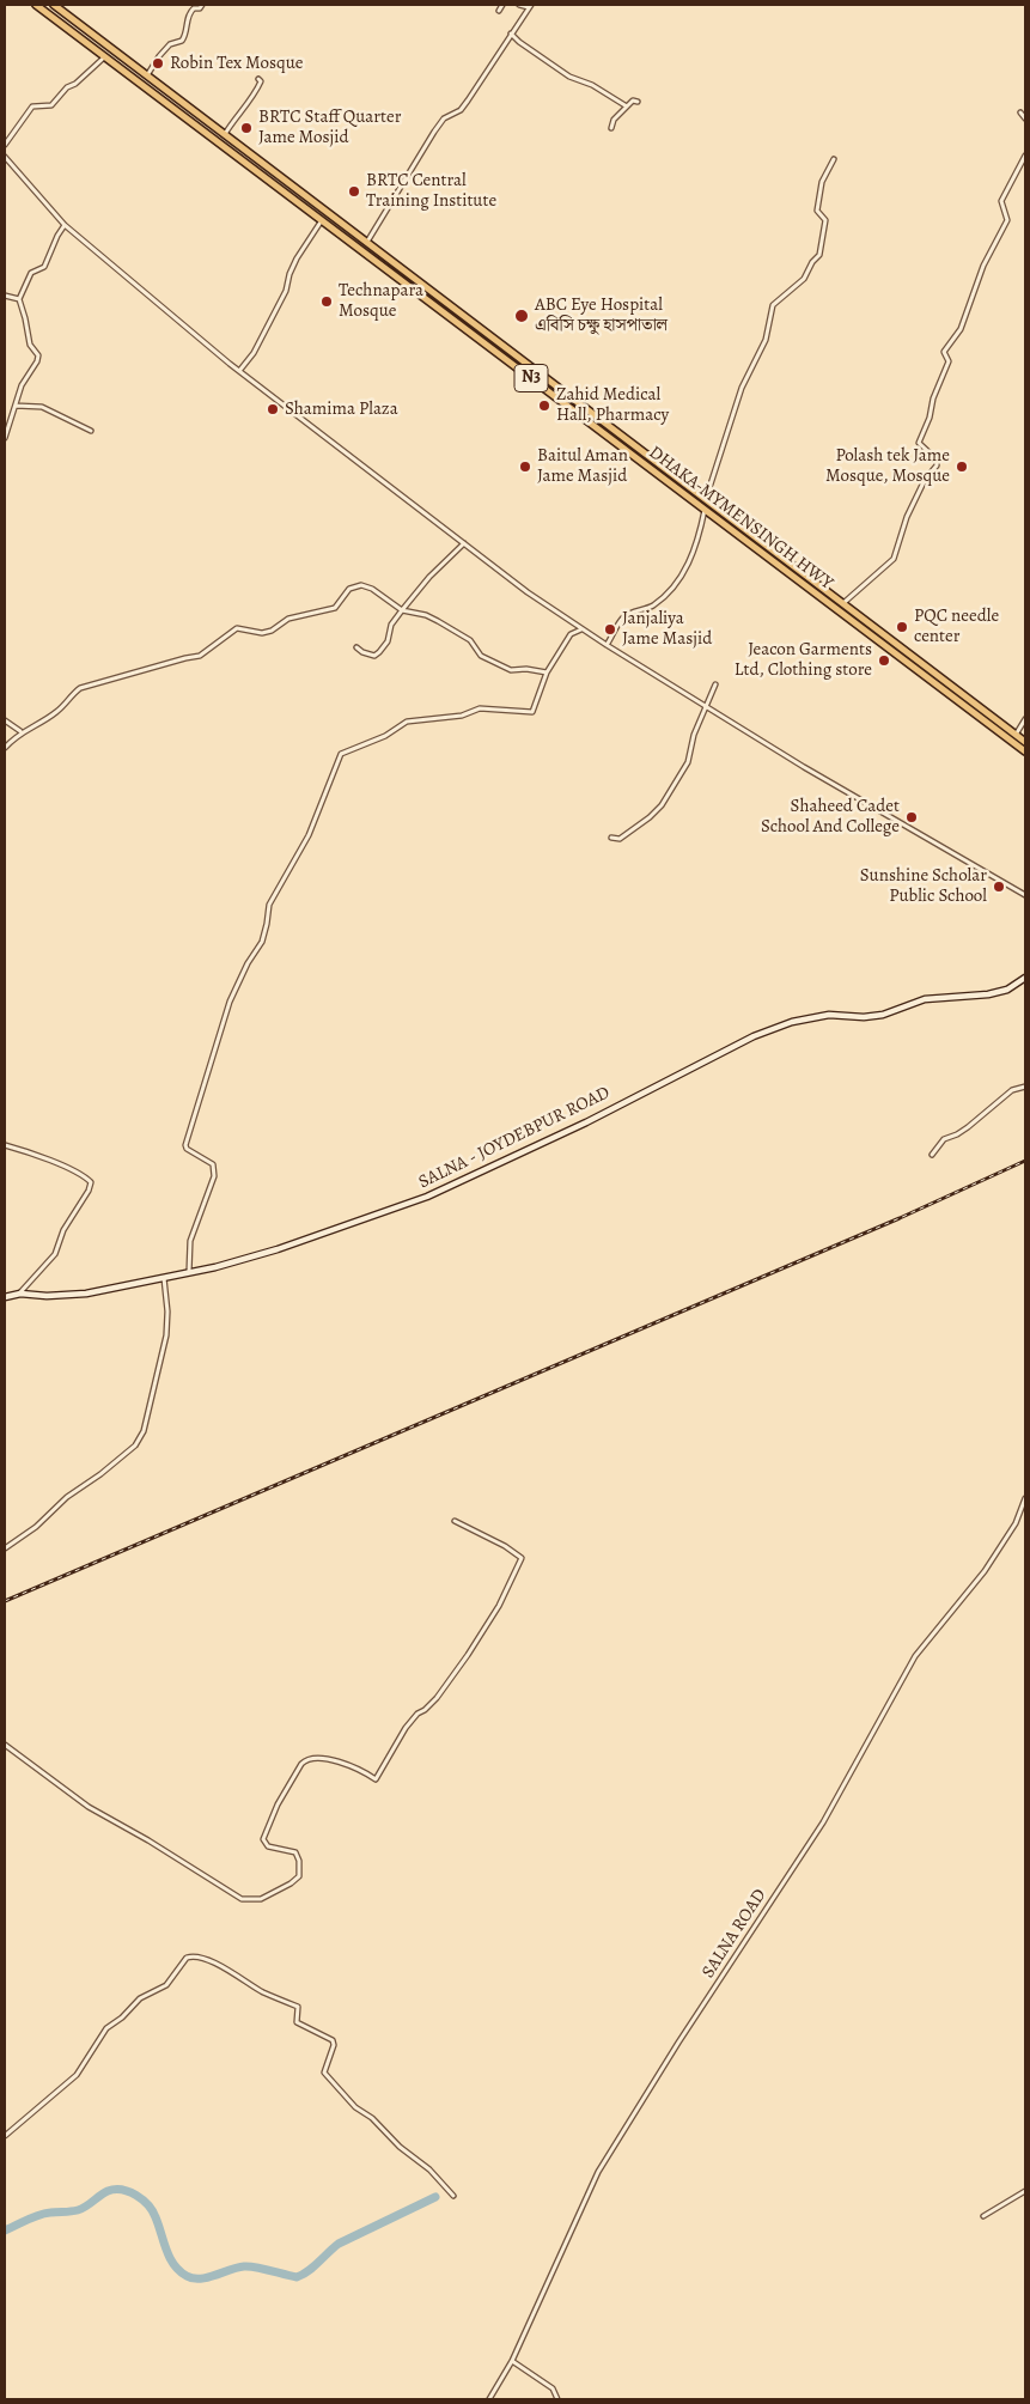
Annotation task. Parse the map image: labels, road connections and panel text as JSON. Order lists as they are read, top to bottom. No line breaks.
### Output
{"streets":{"highway":["N3","DHAKA-MYMENSINGH HWY"],"main road":["SALNA - JOYDEBPUR ROAD"],"street":["SALNA ROAD"]},"places":["Robin Tex Mosque","BRTC Staff Quarter Jame Mosjid","BRTC Central Training Institute","Technapara Mosque","ABC Eye Hospital এবিসি চক্ষু হাসপাতাল","Zahid Medical Hall, Pharmacy","Shamima Plaza","Baitul Aman Jame Masjid","Polash tek Jame Mosque, Mosque","PQC needle center","Janjaliya Jame Masjid","Jeacon Garments Ltd, Clothing store","Shaheed Cadet School And College","Sunshine Scholar Public School"]}
